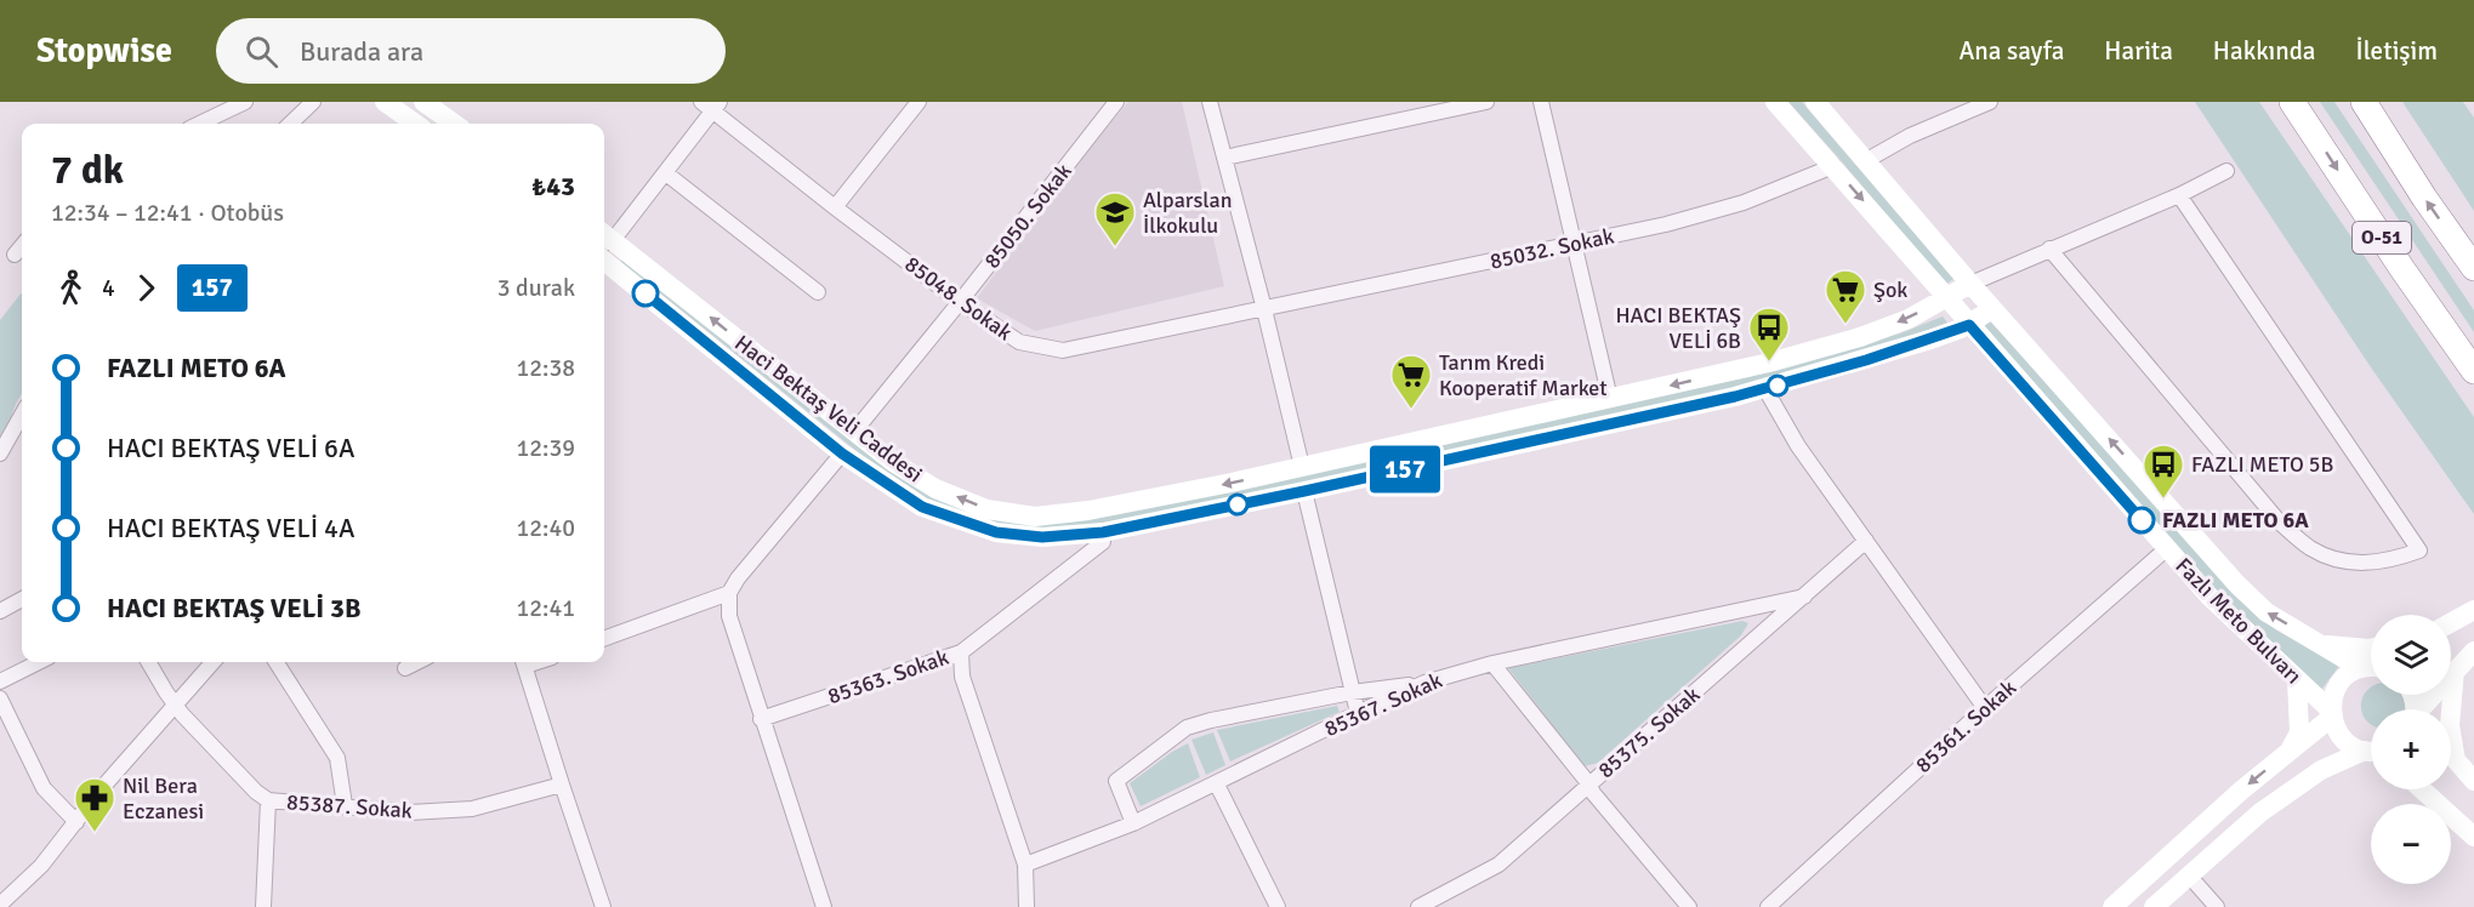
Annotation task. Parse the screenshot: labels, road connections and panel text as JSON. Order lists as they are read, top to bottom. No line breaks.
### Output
{"streets":{"highway":["O-51"],"main road":["Haci Bektaş Veli Caddesi","Fazlı Meto Bulvarı"],"street":["85050. Sokak","85032. Sokak","85048. Sokak","85363. Sokak","85367. Sokak","85361. Sokak","85375. Sokak","85387. Sokak"]},"crossings":[["85050. Sokak","85048. Sokak"],["85050. Sokak","Haci Bektaş Veli Caddesi"],["85032. Sokak","85048. Sokak"],["85032. Sokak","Fazlı Meto Bulvarı"],["Haci Bektaş Veli Caddesi","Fazlı Meto Bulvarı"],["Haci Bektaş Veli Caddesi","85363. Sokak"],["Fazlı Meto Bulvarı","85361. Sokak"],["85367. Sokak","85375. Sokak"]],"places":{"school or university":["Alparslan İlkokulu"],"supermarket":["Şok","Tarım Kredi Kooperatif Market"],"bus stop":["HACI BEKTAŞ VELİ 6B","FAZLI METO 5B"],"other":["FAZLI METO 6A"],"pharmacy":["Nil Bera Eczanesi"]},"lines":["bus line 157"],"page":{"header":"Stopwise","search":"Burada ara","nav":["Ana sayfa","Harita","Hakkında","İletişim"],"on_map":"157","heading":["7 dk","12:34 – 12:41 · Otobüs","₺43"],"legs":["4","157","3 durak"],"list":[{"name":"FAZLI METO 6A","value":"12:38"},{"name":"HACI BEKTAŞ VELİ 6A","value":"12:39"},{"name":"HACI BEKTAŞ VELİ 4A","value":"12:40"},{"name":"HACI BEKTAŞ VELİ 3B","value":"12:41"}],"map_buttons":["+","−"]}}
